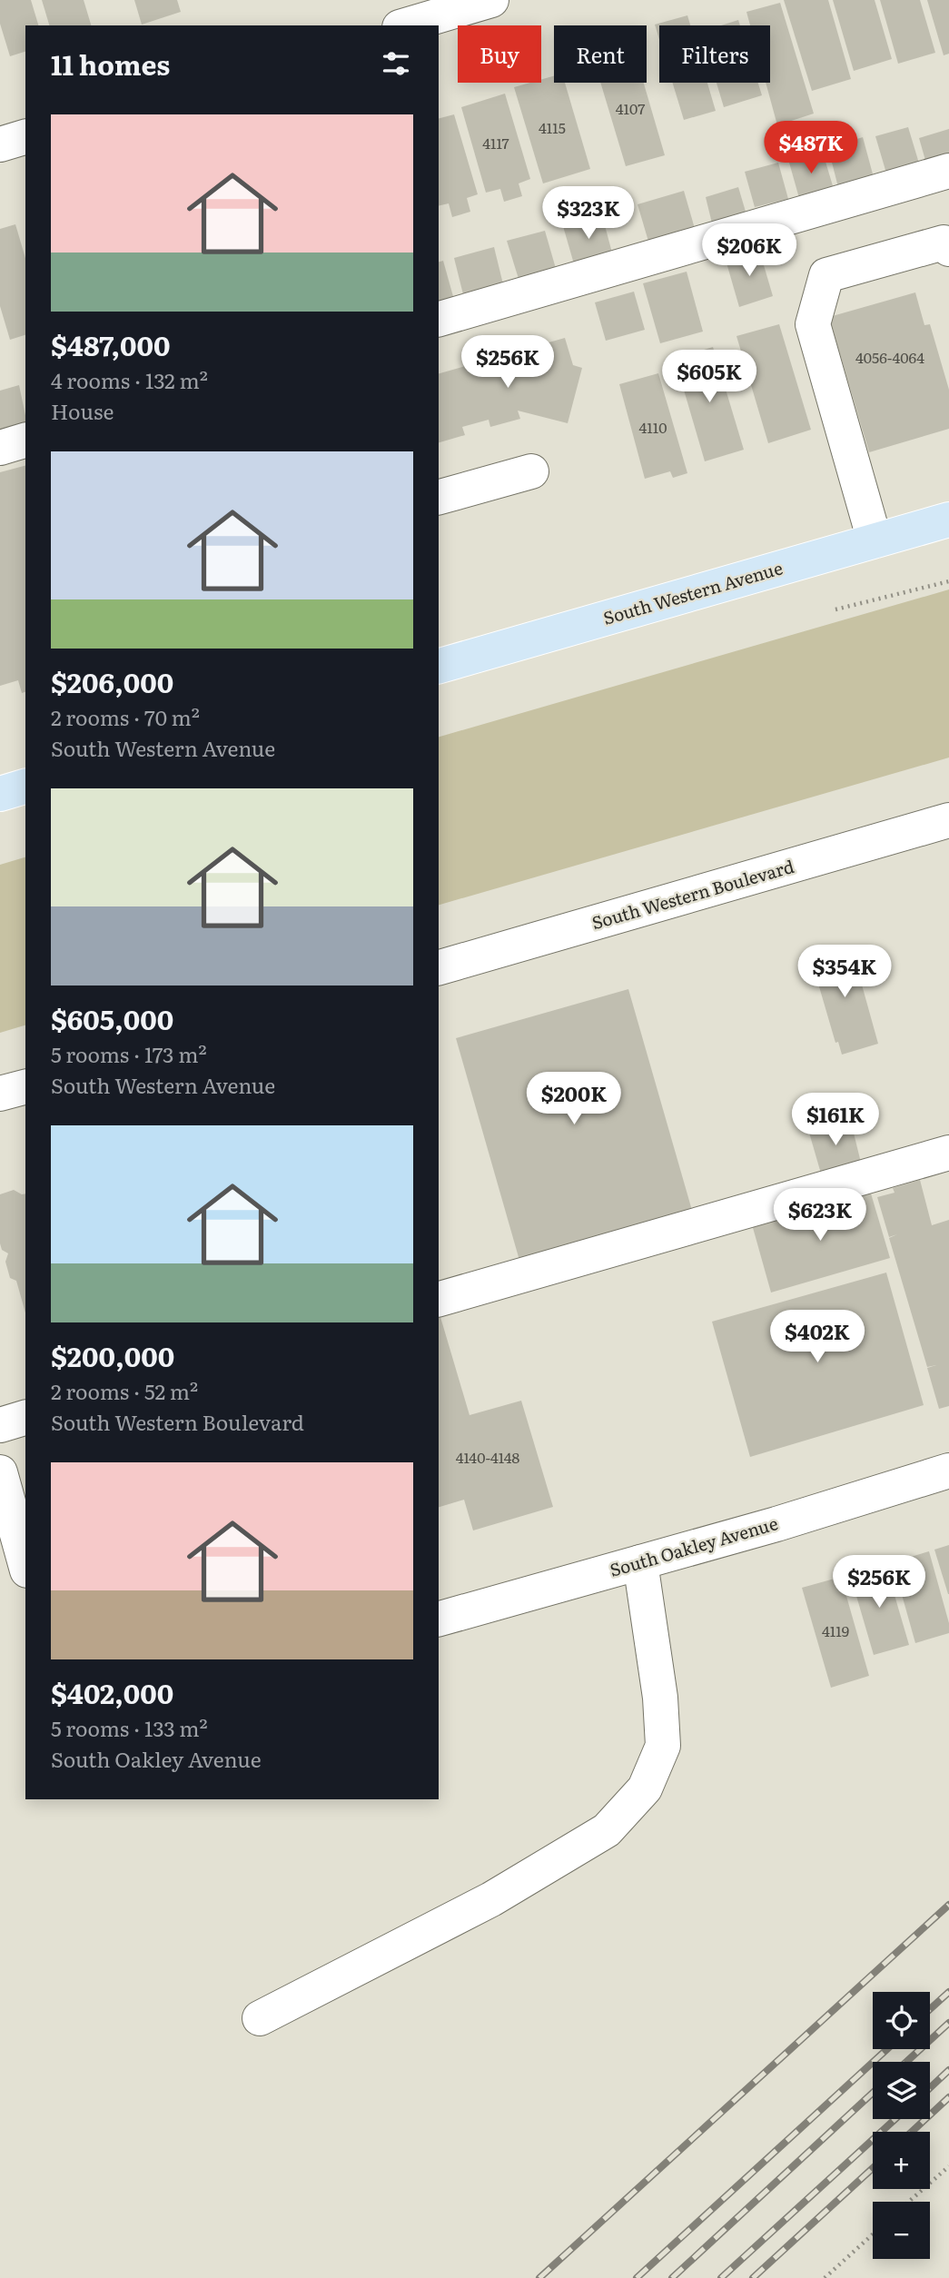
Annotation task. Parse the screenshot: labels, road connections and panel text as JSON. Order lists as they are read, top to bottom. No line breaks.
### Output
{"streets":{"main road":["South Western Avenue"],"street":["South Western Boulevard","South Oakley Avenue"]},"house_numbers":["4107","4115","4117","4056-4064","4110","4140-4148","4119"],"page":{"chip":["Buy","Rent","Filters"],"heading":"11 homes","list":[{"name":"$487,000","note":"4 rooms · 132 m² · House"},{"name":"$206,000","note":"2 rooms · 70 m² · South Western Avenue"},{"name":"$605,000","note":"5 rooms · 173 m² · South Western Avenue"},{"name":"$200,000","note":"2 rooms · 52 m² · South Western Boulevard"},{"name":"$402,000","note":"5 rooms · 133 m² · South Oakley Avenue"}],"price":["$487K","$323K","$206K","$256K","$605K","$354K","$200K","$161K","$623K","$402K","$256K"],"map_buttons":["+","−"]}}
